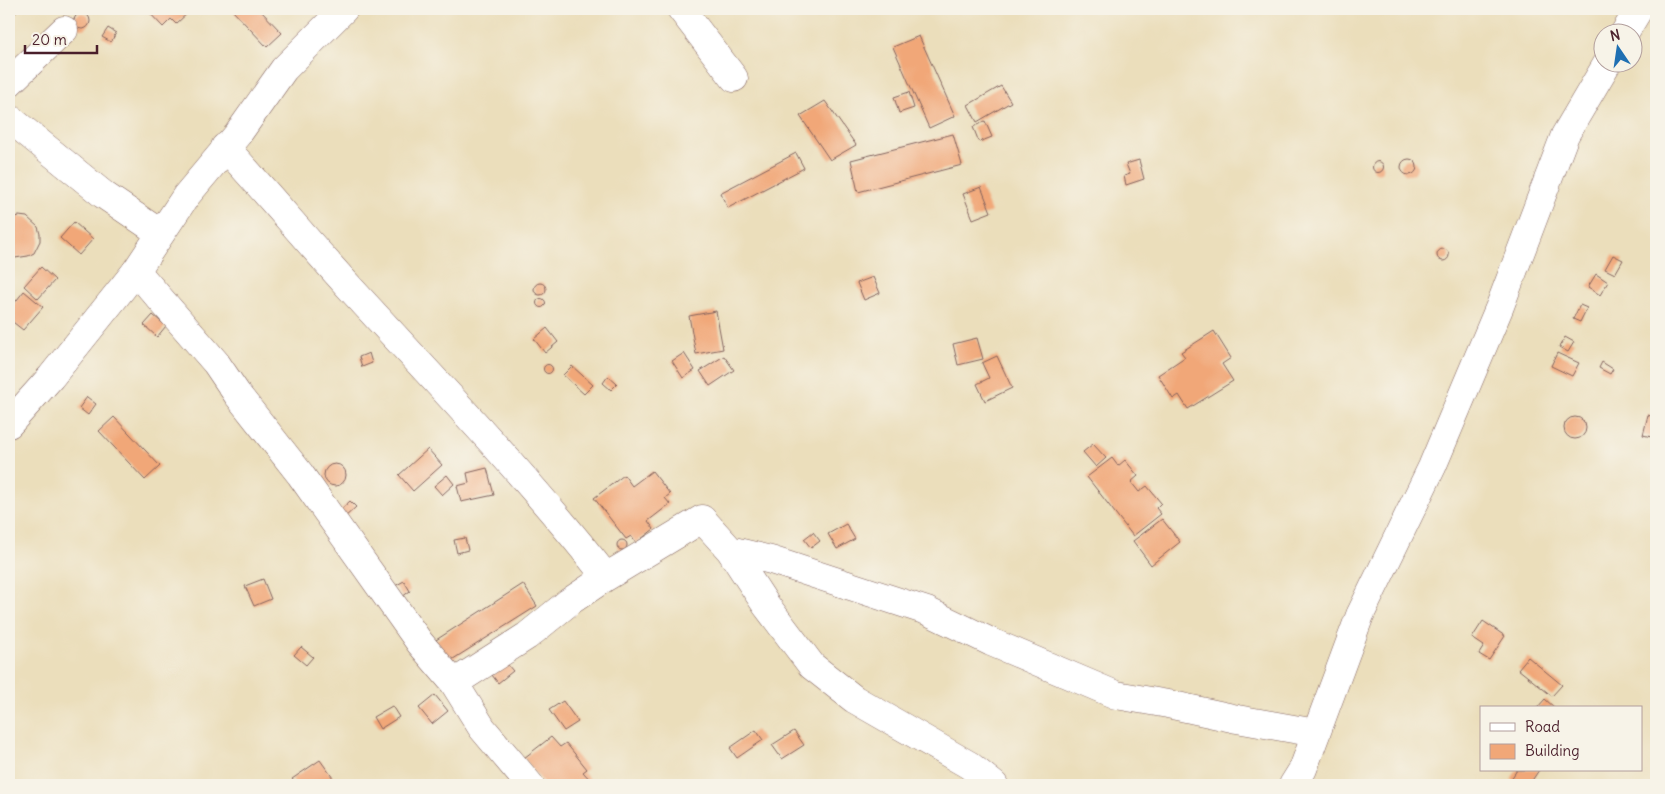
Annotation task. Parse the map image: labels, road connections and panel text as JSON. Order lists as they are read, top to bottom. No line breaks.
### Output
{"legend":["Road","Building"],"scale_bar":"20 m","north":"top"}
